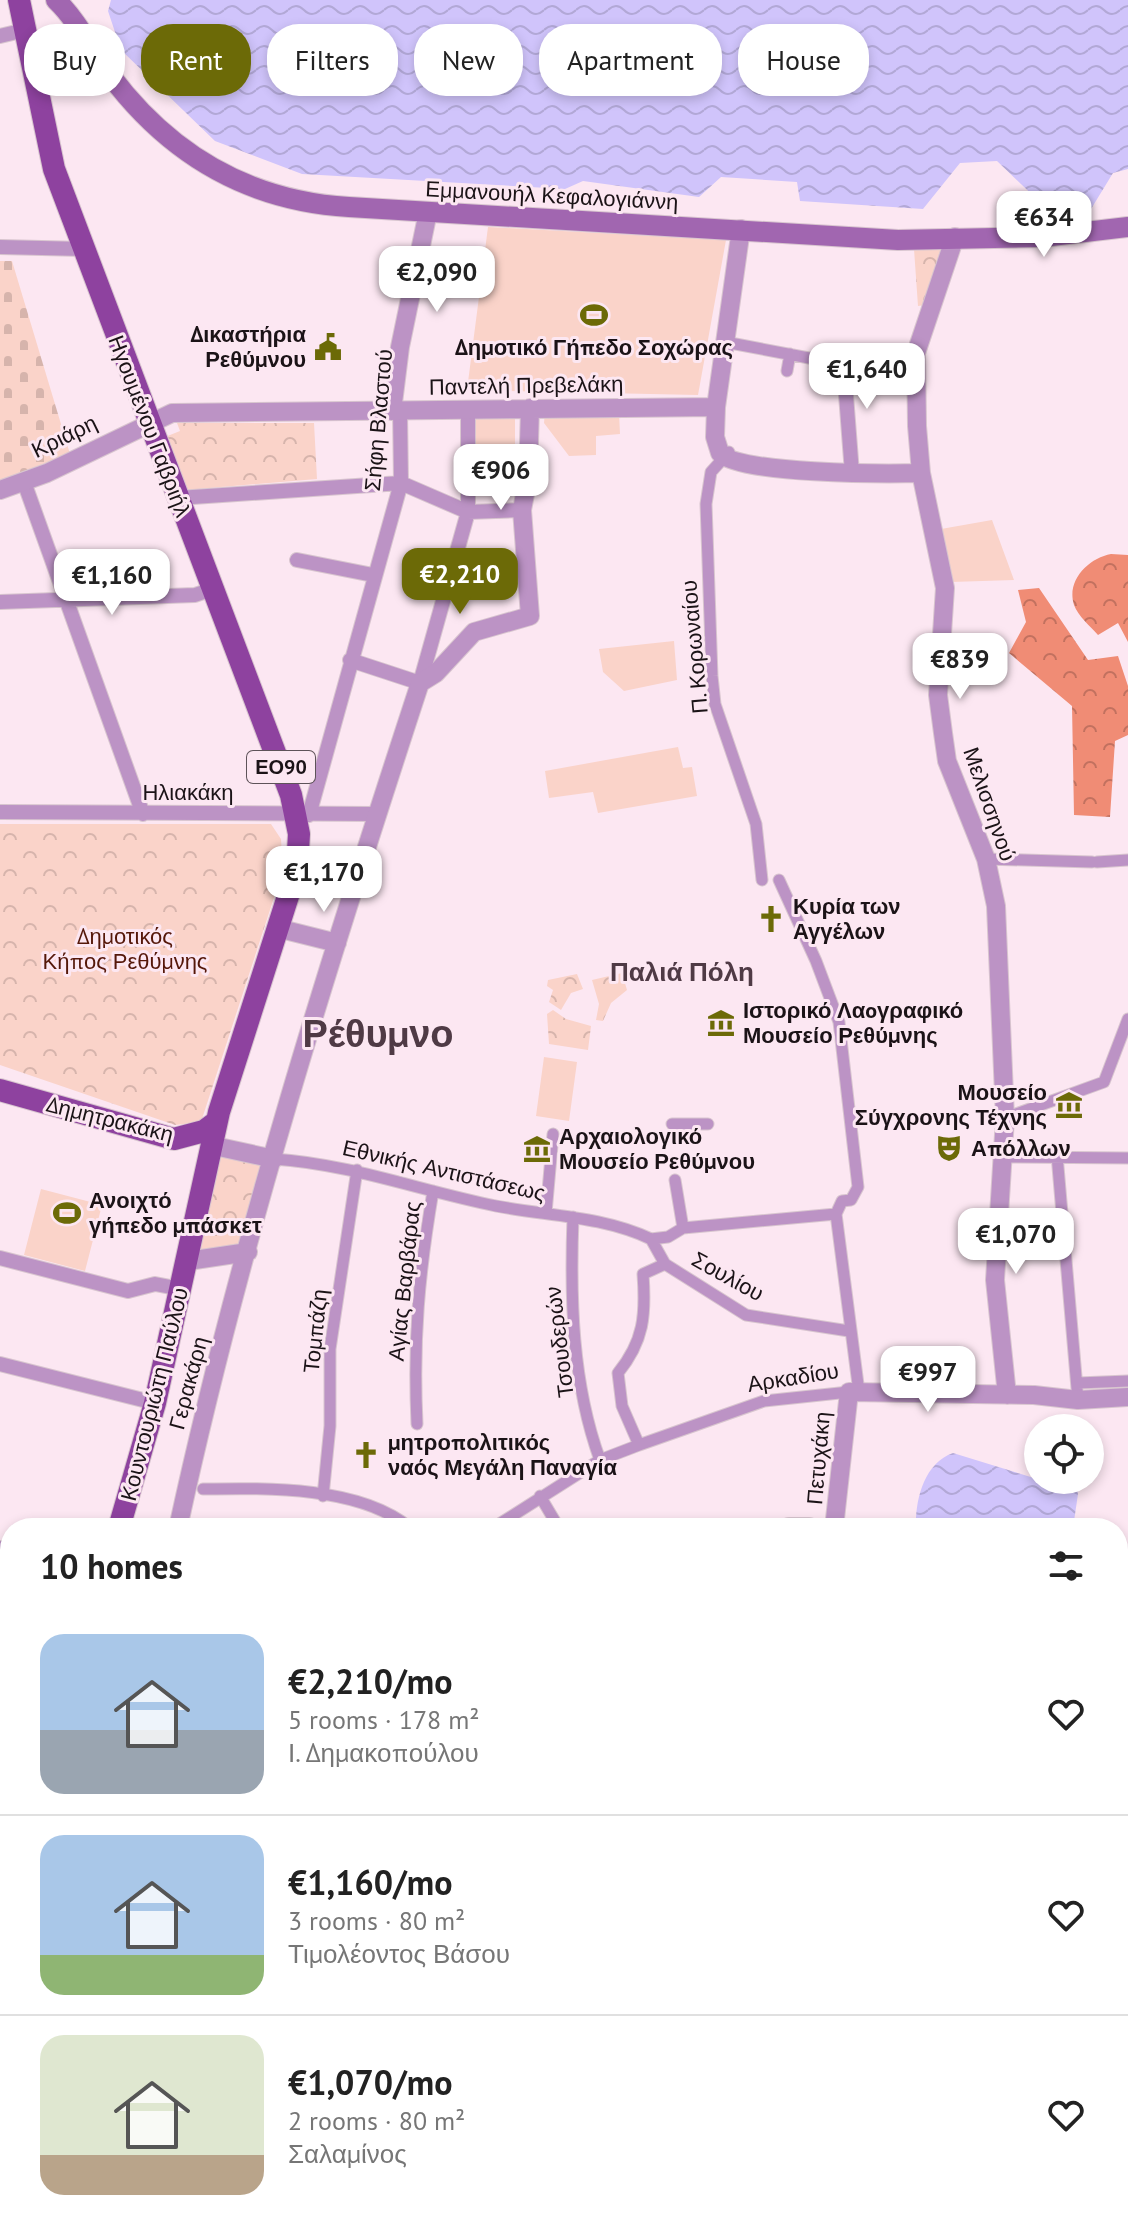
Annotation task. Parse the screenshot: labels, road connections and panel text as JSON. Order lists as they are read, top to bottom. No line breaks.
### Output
{"streets":{"main road":["Εμμανουήλ Κεφαλογιάννη","Ηγουμένου Γαβριήλ","ΕΟ90","Δημητρακάκη","Κουντουριώτη Παύλου"],"street":["Παντελή Πρεβελάκη","Σήφη Βλαστού","Κριάρη","Π. Κορωναίου","Ηλιακάκη","Μελισσηνού","Εθνικής Αντιστάσεως","Σουλίου","Αγίας Βαρβάρας","Τομπάζη","Τσουδερών","Αρκαδίου","Γερακάρη","Πετυχάκη"]},"crossings":[["Εμμανουήλ Κεφαλογιάννη","Σήφη Βλαστού"],["Εμμανουήλ Κεφαλογιάννη","Μελισσηνού"],["Παντελή Πρεβελάκη","Σήφη Βλαστού"],["Παντελή Πρεβελάκη","Ηγουμένου Γαβριήλ"],["Παντελή Πρεβελάκη","Κριάρη"],["Σήφη Βλαστού","Ηγουμένου Γαβριήλ"],["Σήφη Βλαστού","Ηλιακάκη"],["Ηγουμένου Γαβριήλ","Κριάρη"],["Ηγουμένου Γαβριήλ","ΕΟ90"],["Ηγουμένου Γαβριήλ","Ηλιακάκη"],["Ηγουμένου Γαβριήλ","Δημητρακάκη"],["ΕΟ90","Δημητρακάκη"],["ΕΟ90","Κουντουριώτη Παύλου"],["Ηλιακάκη","Γερακάρη"],["Μελισσηνού","Αρκαδίου"],["Εθνικής Αντιστάσεως","Σουλίου"],["Εθνικής Αντιστάσεως","Αγίας Βαρβάρας"],["Εθνικής Αντιστάσεως","Τομπάζη"],["Εθνικής Αντιστάσεως","Τσουδερών"],["Εθνικής Αντιστάσεως","Γερακάρη"],["Τσουδερών","Αρκαδίου"],["Αρκαδίου","Πετυχάκη"]],"districts":["Παλιά Πόλη","Ρέθυμνο"],"parks":["Δημοτικός Κήπος Ρεθύμνης"],"places":{"sports":["Δημοτικό Γήπεδο Σοχώρας","Ανοιχτό γήπεδο μπάσκετ"],"public building":["Δικαστήρια Ρεθύμνου"],"church":["Κυρία των Αγγέλων","μητροπολιτικός ναός Μεγάλη Παναγία"],"museum":["Ιστορικό Λαoγραφικό Μουσείο Ρεθύμνης","Μουσείο Σύγχρονης Τέχνης","Αρχαιολογικό Μουσείο Ρεθύμνου"],"theatre":["Απόλλων"]},"page":{"chip":["Buy","Rent","Filters","New","Apartment","House"],"price":["€634","€2,090","€1,640","€906","€2,210","€1,160","€839","€1,170","€1,070","€997"],"heading":"10 homes","list":[{"name":"€2,210/mo","note":"5 rooms · 178 m² · Ι. Δημακοπούλου"},{"name":"€1,160/mo","note":"3 rooms · 80 m² · Τιμολέοντος Βάσου"},{"name":"€1,070/mo","note":"2 rooms · 80 m² · Σαλαμίνος"}]}}
